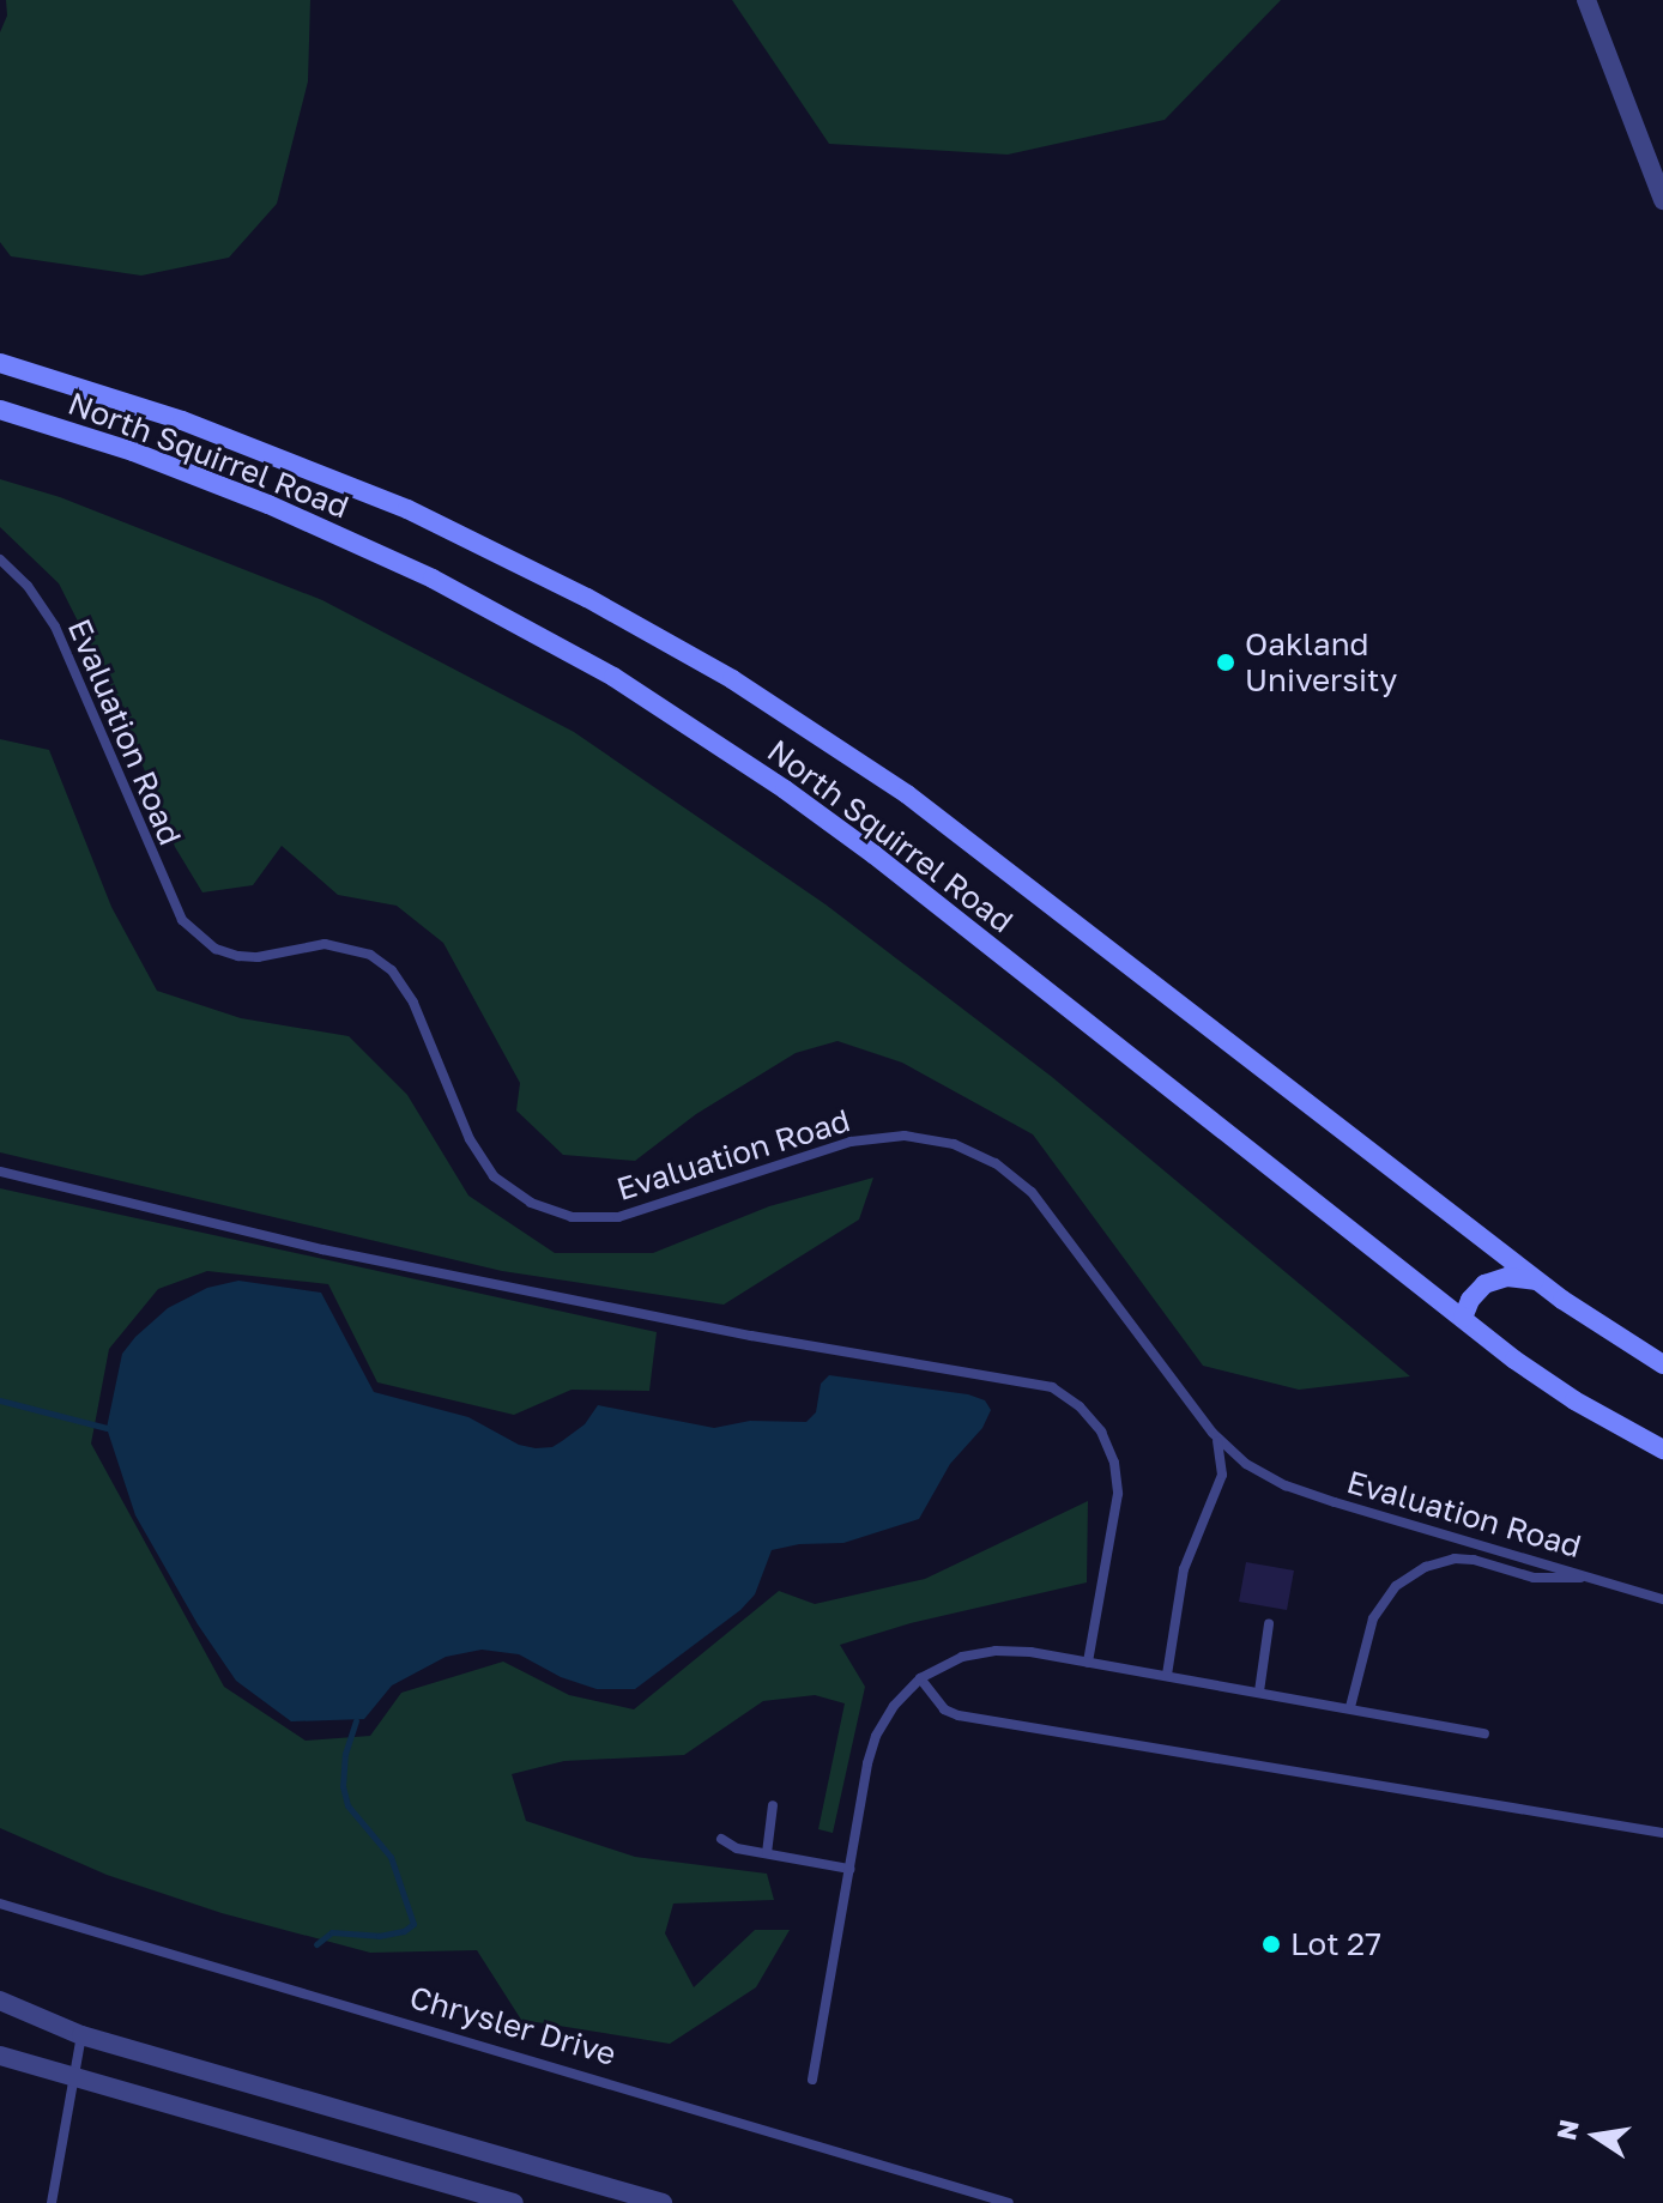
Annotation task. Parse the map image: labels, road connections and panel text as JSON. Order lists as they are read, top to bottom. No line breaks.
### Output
{"streets":{"main road":["North Squirrel Road"],"lane":["Evaluation Road","Chrysler Drive"]},"places":["Oakland University","Lot 27"],"north":"left"}
